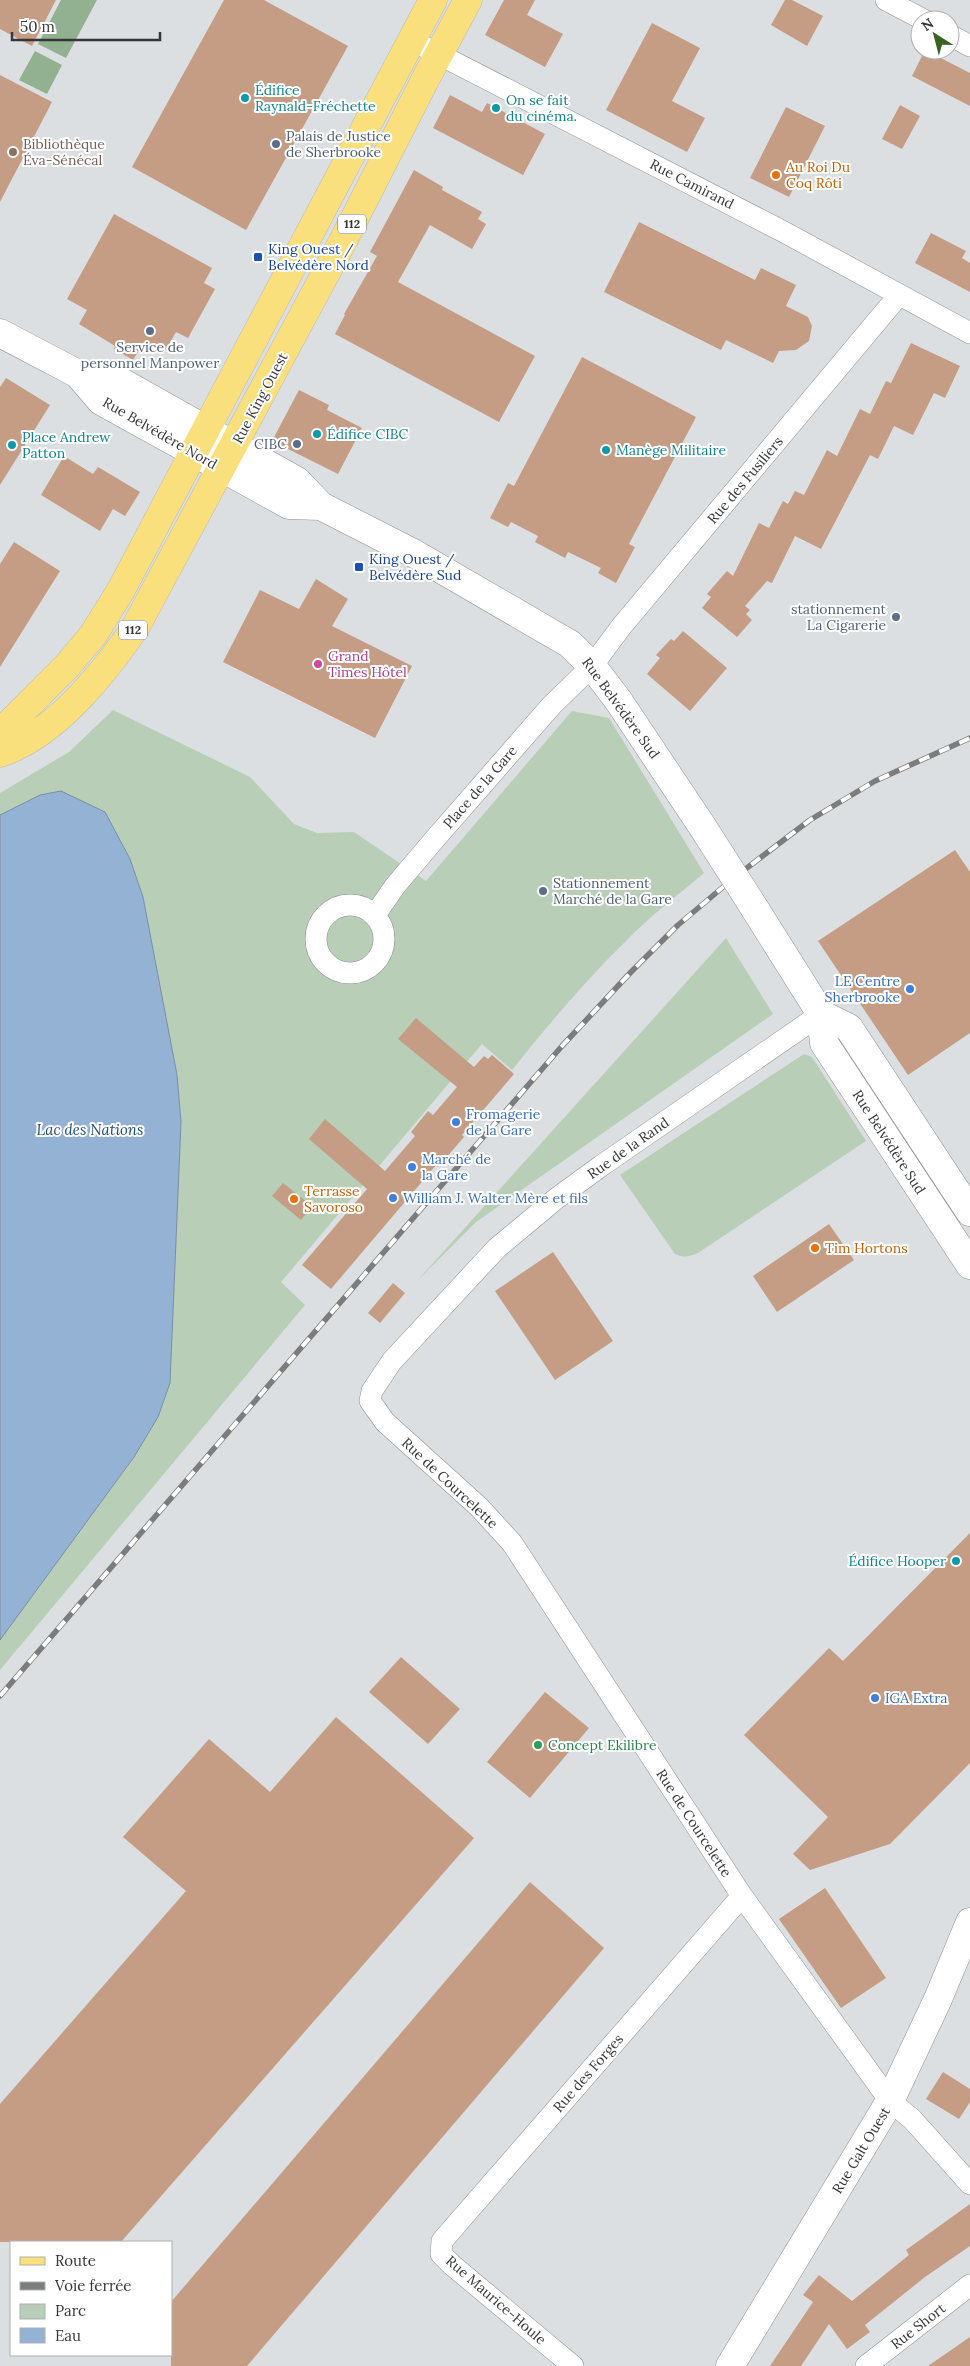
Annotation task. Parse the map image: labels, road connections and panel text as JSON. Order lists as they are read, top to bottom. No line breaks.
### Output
{"streets":{"main road":["112","Rue King Ouest","Rue Belvédère Nord","Rue Belvédère Sud","Rue Galt Ouest"],"street":["Rue Camirand","Rue des Fusiliers","Place de la Gare","Rue de la Rand","Rue de Courcelette","Rue des Forges","Rue Maurice-Houle","Rue Short"]},"crossings":[["Rue Camirand","112"],["Rue Camirand","Rue King Ouest"],["Rue Camirand","Rue des Fusiliers"],["112","Rue Belvédère Nord"],["Rue King Ouest","Rue Belvédère Nord"],["Rue King Ouest","Rue Belvédère Sud"],["Rue Belvédère Nord","Rue Belvédère Sud"],["Rue des Fusiliers","Rue Belvédère Sud"],["Rue des Fusiliers","Place de la Gare"],["Rue Belvédère Sud","Place de la Gare"],["Rue Belvédère Sud","Rue de la Rand"],["Rue de la Rand","Rue de Courcelette"],["Rue de Courcelette","Rue des Forges"],["Rue de Courcelette","Rue Galt Ouest"],["Rue des Forges","Rue Maurice-Houle"]],"water":["Lac des Nations"],"places":{"other":["Édifice Raynald-Fréchette","On se fait du cinéma.","Palais de Justice de Sherbrooke","Bibliothèque Éva-Sénécal","Au Roi Du Coq Rôti","Service de personnel Manpower","Édifice CIBC","CIBC","Place Andrew Patton","Manège Militaire","stationnement La Cigarerie","Grand Times Hôtel","Stationnement Marché de la Gare","LE Centre Sherbrooke","Fromagerie de la Gare","Marché de la Gare","William J. Walter Mère et fils","Terrasse Savoroso","Tim Hortons","Édifice Hooper","IGA Extra","Concept Ekilibre"],"transit":["King Ouest / Belvédère Nord","King Ouest / Belvédère Sud"]},"legend":["Route","Voie ferrée","Parc","Eau"],"scale_bar":"50 m","north":"top left"}
